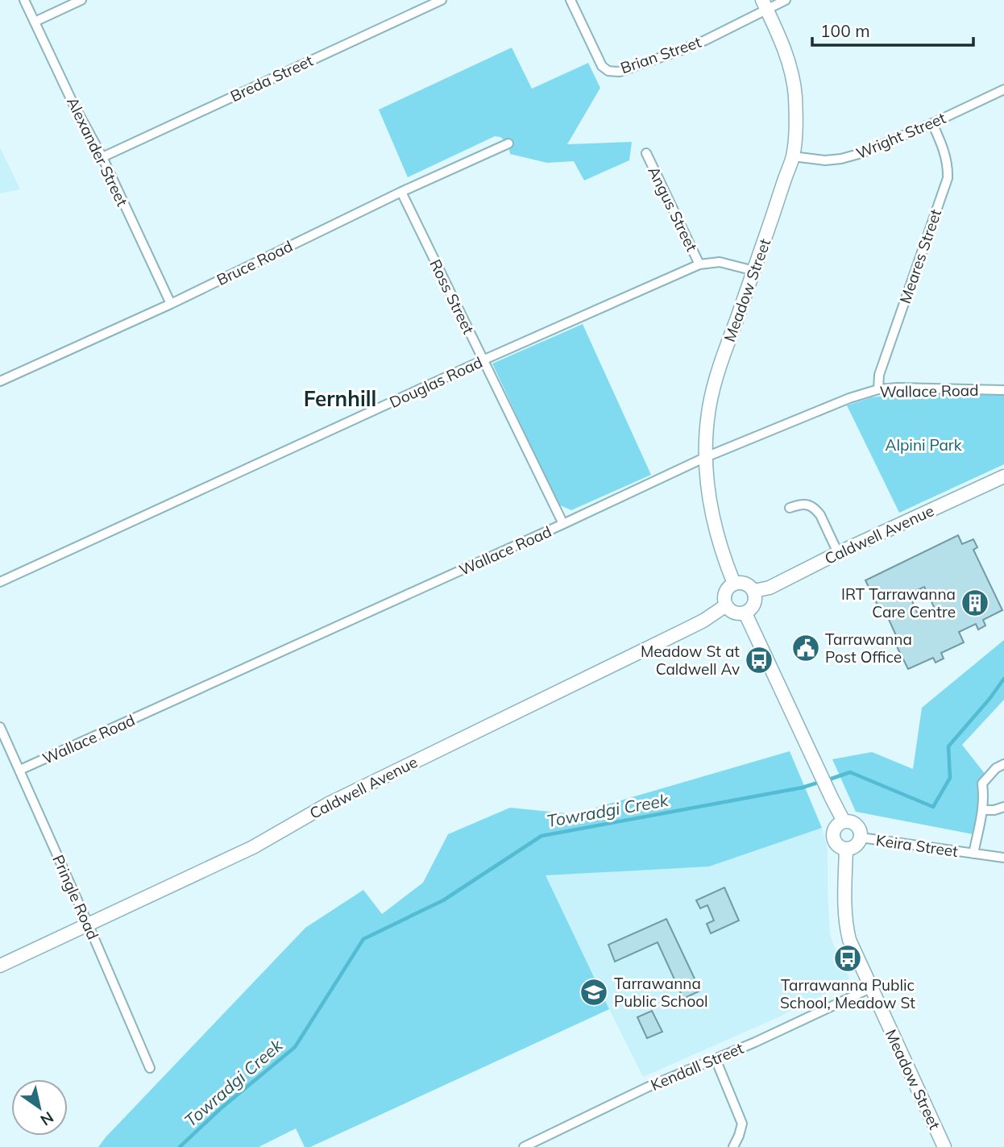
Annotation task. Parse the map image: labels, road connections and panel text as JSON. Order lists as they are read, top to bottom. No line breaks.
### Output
{"streets":{"main road":["Meadow Street","Caldwell Avenue"],"street":["Brian Street","Breda Street","Wright Street","Alexander Street","Angus Street","Meares Street","Bruce Road","Ross Street","Douglas Road","Wallace Road","Keira Street","Pringle Road","Kendall Street"]},"crossings":[["Brian Street","Meadow Street"],["Breda Street","Alexander Street"],["Wright Street","Meares Street"],["Wright Street","Meadow Street"],["Alexander Street","Bruce Road"],["Angus Street","Douglas Road"],["Meares Street","Wallace Road"],["Bruce Road","Ross Street"],["Meadow Street","Douglas Road"],["Meadow Street","Wallace Road"],["Meadow Street","Caldwell Avenue"],["Meadow Street","Keira Street"],["Meadow Street","Kendall Street"],["Ross Street","Douglas Road"],["Ross Street","Wallace Road"],["Wallace Road","Pringle Road"],["Caldwell Avenue","Pringle Road"]],"districts":["Fernhill"],"water":["Towradgi Creek"],"parks":["Alpini Park"],"places":{"building":["IRT Tarrawanna Care Centre"],"public building":["Tarrawanna Post Office"],"bus stop":["Meadow St at Caldwell Av","Tarrawanna Public School, Meadow St"],"school or university":["Tarrawanna Public School"]},"scale_bar":"100 m","north":"bottom right"}
